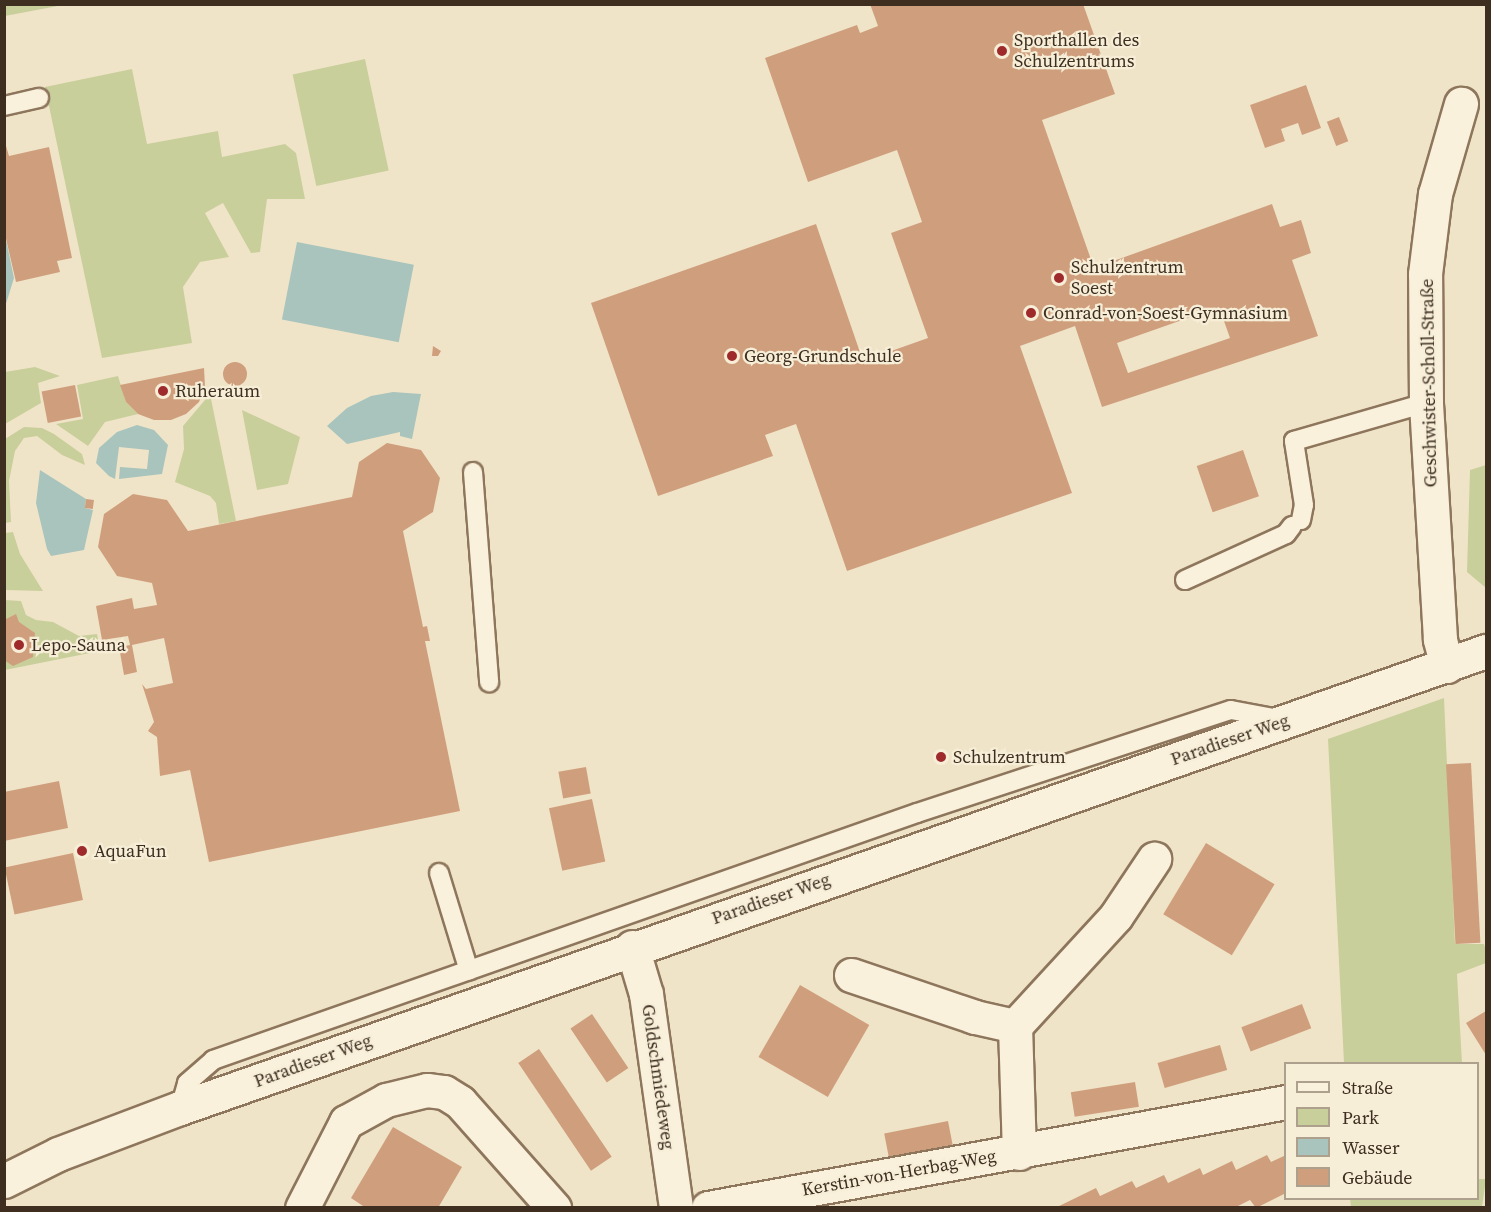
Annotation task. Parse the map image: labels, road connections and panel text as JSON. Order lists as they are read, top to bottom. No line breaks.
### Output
{"streets":{"street":["Geschwister-Scholl-Straße","Paradieser Weg","Goldschmiedeweg","Kerstin-von-Herbag-Weg"]},"crossings":[["Geschwister-Scholl-Straße","Paradieser Weg"],["Paradieser Weg","Goldschmiedeweg"]],"places":["Sporthallen des Schulzentrums","Schulzentrum Soest","Conrad-von-Soest-Gymnasium","Georg-Grundschule","Ruheraum","Lepo-Sauna","Schulzentrum","AquaFun"],"legend":["Straße","Park","Wasser","Gebäude"]}
